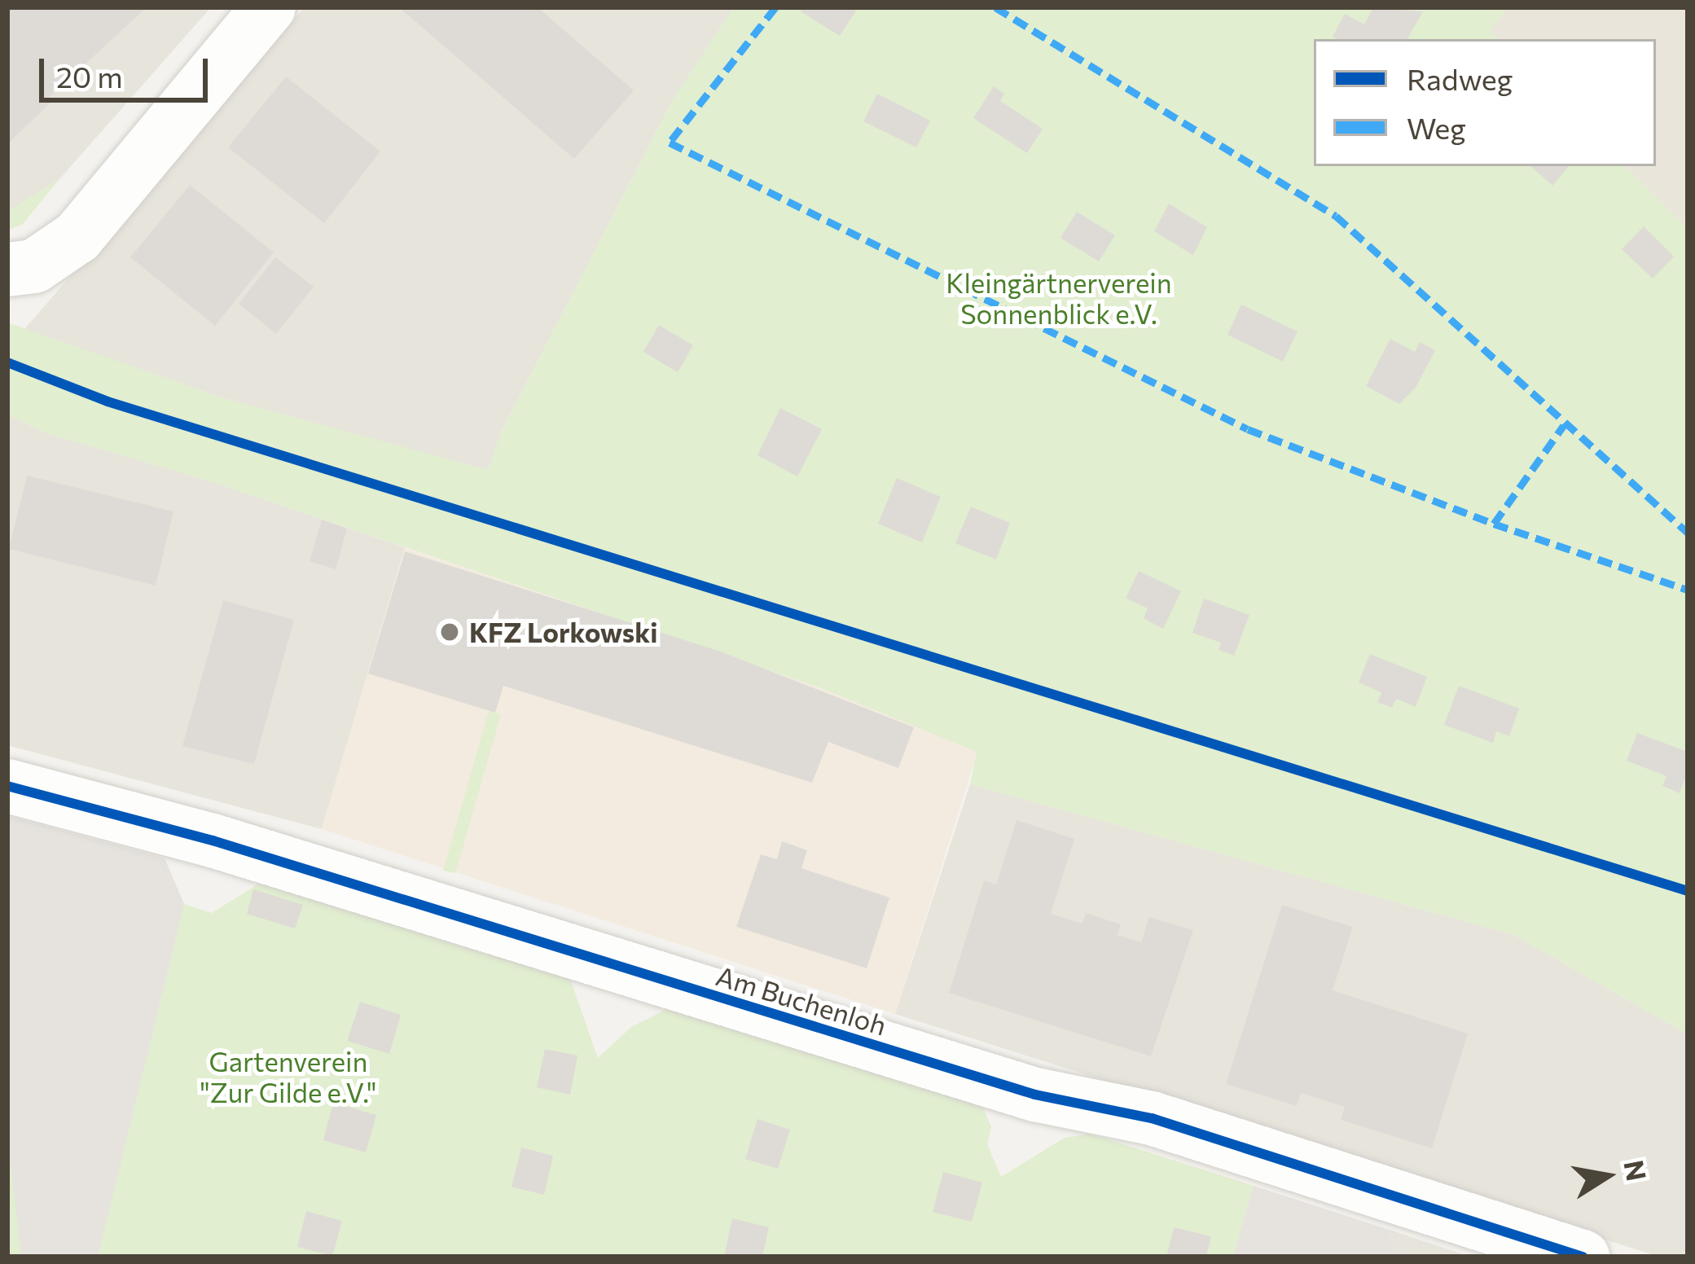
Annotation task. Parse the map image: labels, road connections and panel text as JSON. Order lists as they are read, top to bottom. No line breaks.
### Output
{"streets":{"street":["Am Buchenloh"]},"parks":["Kleingärtnerverein Sonnenblick e.V.","Gartenverein \"Zur Gilde e.V.\""],"places":["KFZ Lorkowski"],"legend":["Radweg","Weg"],"scale_bar":"20 m","north":"right"}
